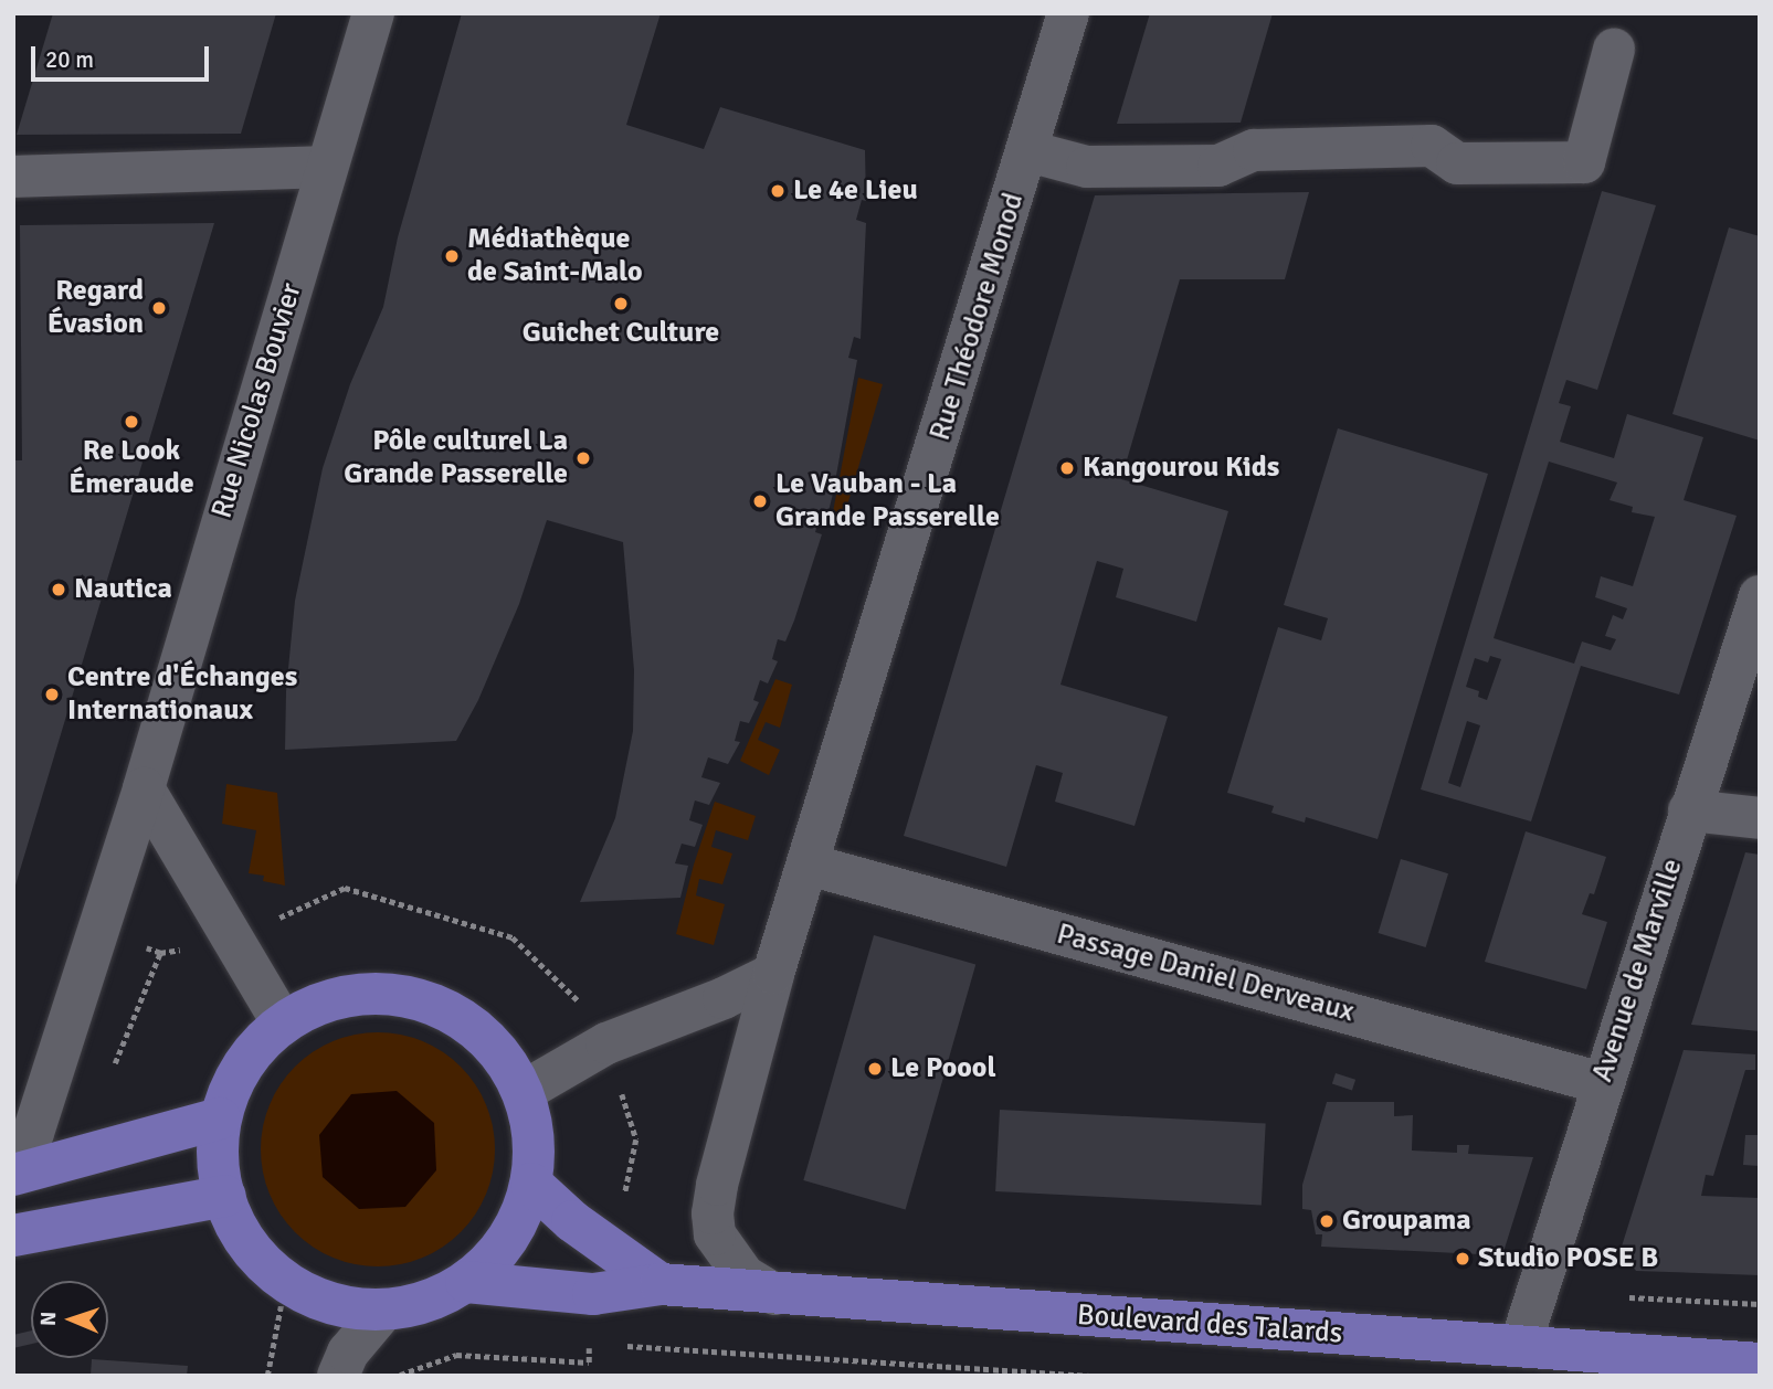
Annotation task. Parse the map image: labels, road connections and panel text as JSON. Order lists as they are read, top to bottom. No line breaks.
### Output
{"streets":{"main road":["Boulevard des Talards"],"street":["Rue Théodore Monod","Rue Nicolas Bouvier","Avenue de Marville","Passage Daniel Derveaux"]},"crossings":[["Rue Théodore Monod","Passage Daniel Derveaux"],["Rue Théodore Monod","Boulevard des Talards"],["Avenue de Marville","Passage Daniel Derveaux"],["Avenue de Marville","Boulevard des Talards"]],"places":["Le 4e Lieu","Médiathèque de Saint-Malo","Guichet Culture","Regard Évasion","Re Look Émeraude","Pôle culturel La Grande Passerelle","Kangourou Kids","Le Vauban - La Grande Passerelle","Nautica","Centre d'Échanges Internationaux","Le Poool","Groupama","Studio POSE B"],"scale_bar":"20 m","north":"left"}
